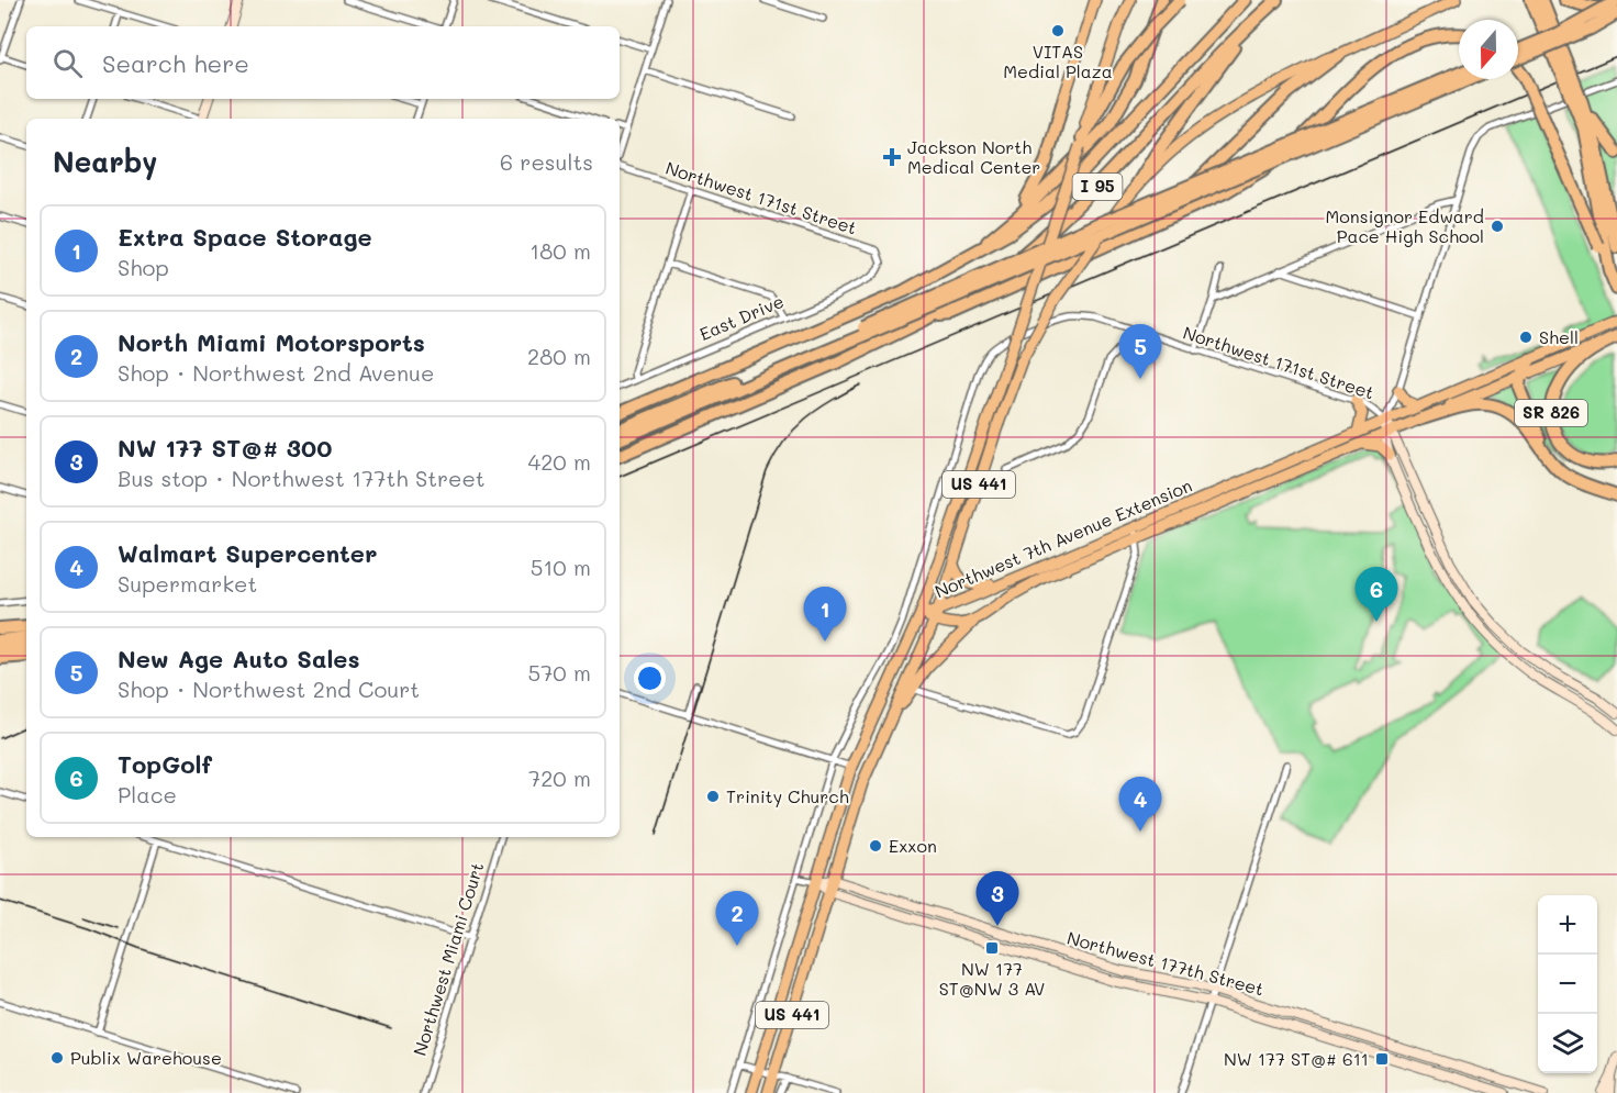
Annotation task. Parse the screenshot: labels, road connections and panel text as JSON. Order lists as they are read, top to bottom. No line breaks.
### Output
{"streets":{"highway":["I 95","SR 826"],"main road":["US 441","Northwest 7th Avenue Extension"],"street":["Northwest 171st Street","East Drive","Northwest Miami Court","Northwest 177th Street"]},"crossings":[["Northwest 171st Street","East Drive"],["Northwest 171st Street","Northwest 7th Avenue Extension"],["SR 826","Northwest 7th Avenue Extension"],["US 441","Northwest 7th Avenue Extension"],["US 441","Northwest 177th Street"]],"places":{"other":["VITAS Medial Plaza","Monsignor Edward Pace High School","Shell","Trinity Church","Exxon","Publix Warehouse"],"health":["Jackson North Medical Center"],"transit":["NW 177 ST@NW 3 AV","NW 177 ST@# 611"]},"north":"bottom","page":{"search":"Search here","heading":["Nearby","6 results"],"list":[{"mark":"1","name":"Extra Space Storage","note":"Shop","value":"180 m"},{"mark":"2","name":"North Miami Motorsports","note":"Shop · Northwest 2nd Avenue","value":"280 m"},{"mark":"3","name":"NW 177 ST@# 300","note":"Bus stop · Northwest 177th Street","value":"420 m"},{"mark":"4","name":"Walmart Supercenter","note":"Supermarket","value":"510 m"},{"mark":"5","name":"New Age Auto Sales","note":"Shop · Northwest 2nd Court","value":"570 m"},{"mark":"6","name":"TopGolf","note":"Place","value":"720 m"}],"pins":["5","6","1","4","3","2"],"map_buttons":["+","−"]}}
